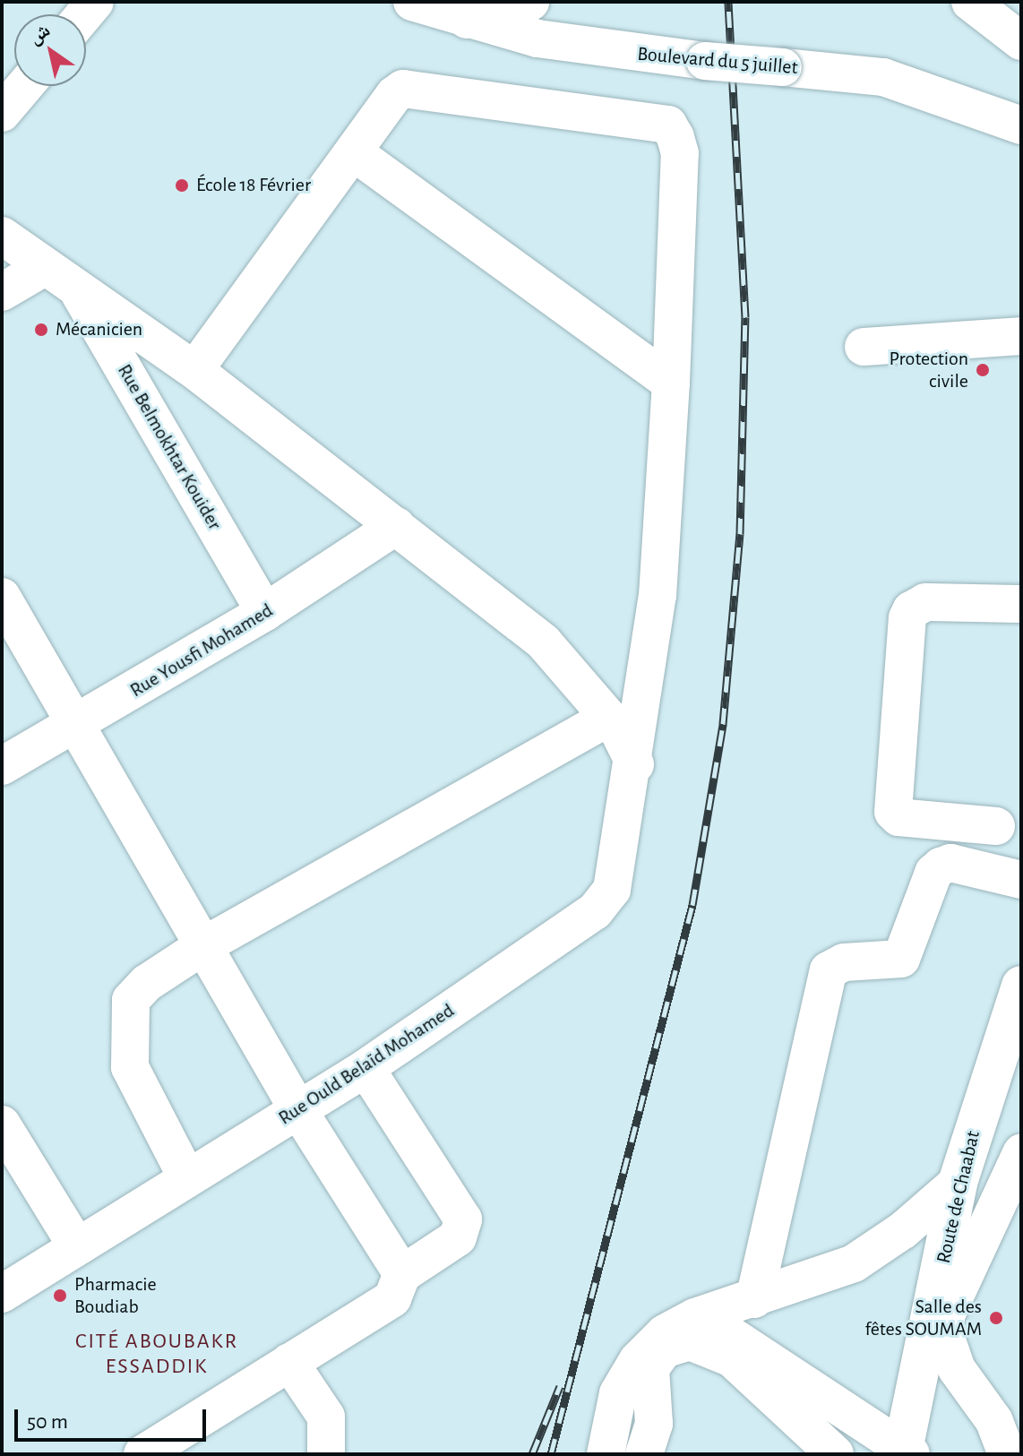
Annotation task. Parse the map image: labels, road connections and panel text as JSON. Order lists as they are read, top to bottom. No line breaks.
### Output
{"streets":{"main road":["Route de Chaabat"],"street":["Boulevard du 5 juillet","Rue Belmokhtar Kouider","Rue Yousfi Mohamed","Rue Ould Belaïd Mohamed"]},"crossings":[["Rue Belmokhtar Kouider","Rue Yousfi Mohamed"]],"districts":["CITÉ ABOUBAKR ESSADDIK"],"places":["École 18 Février","Mécanicien","Protection civile","Pharmacie Boudiab","Salle des fêtes SOUMAM"],"scale_bar":"50 m","north":"top left"}
